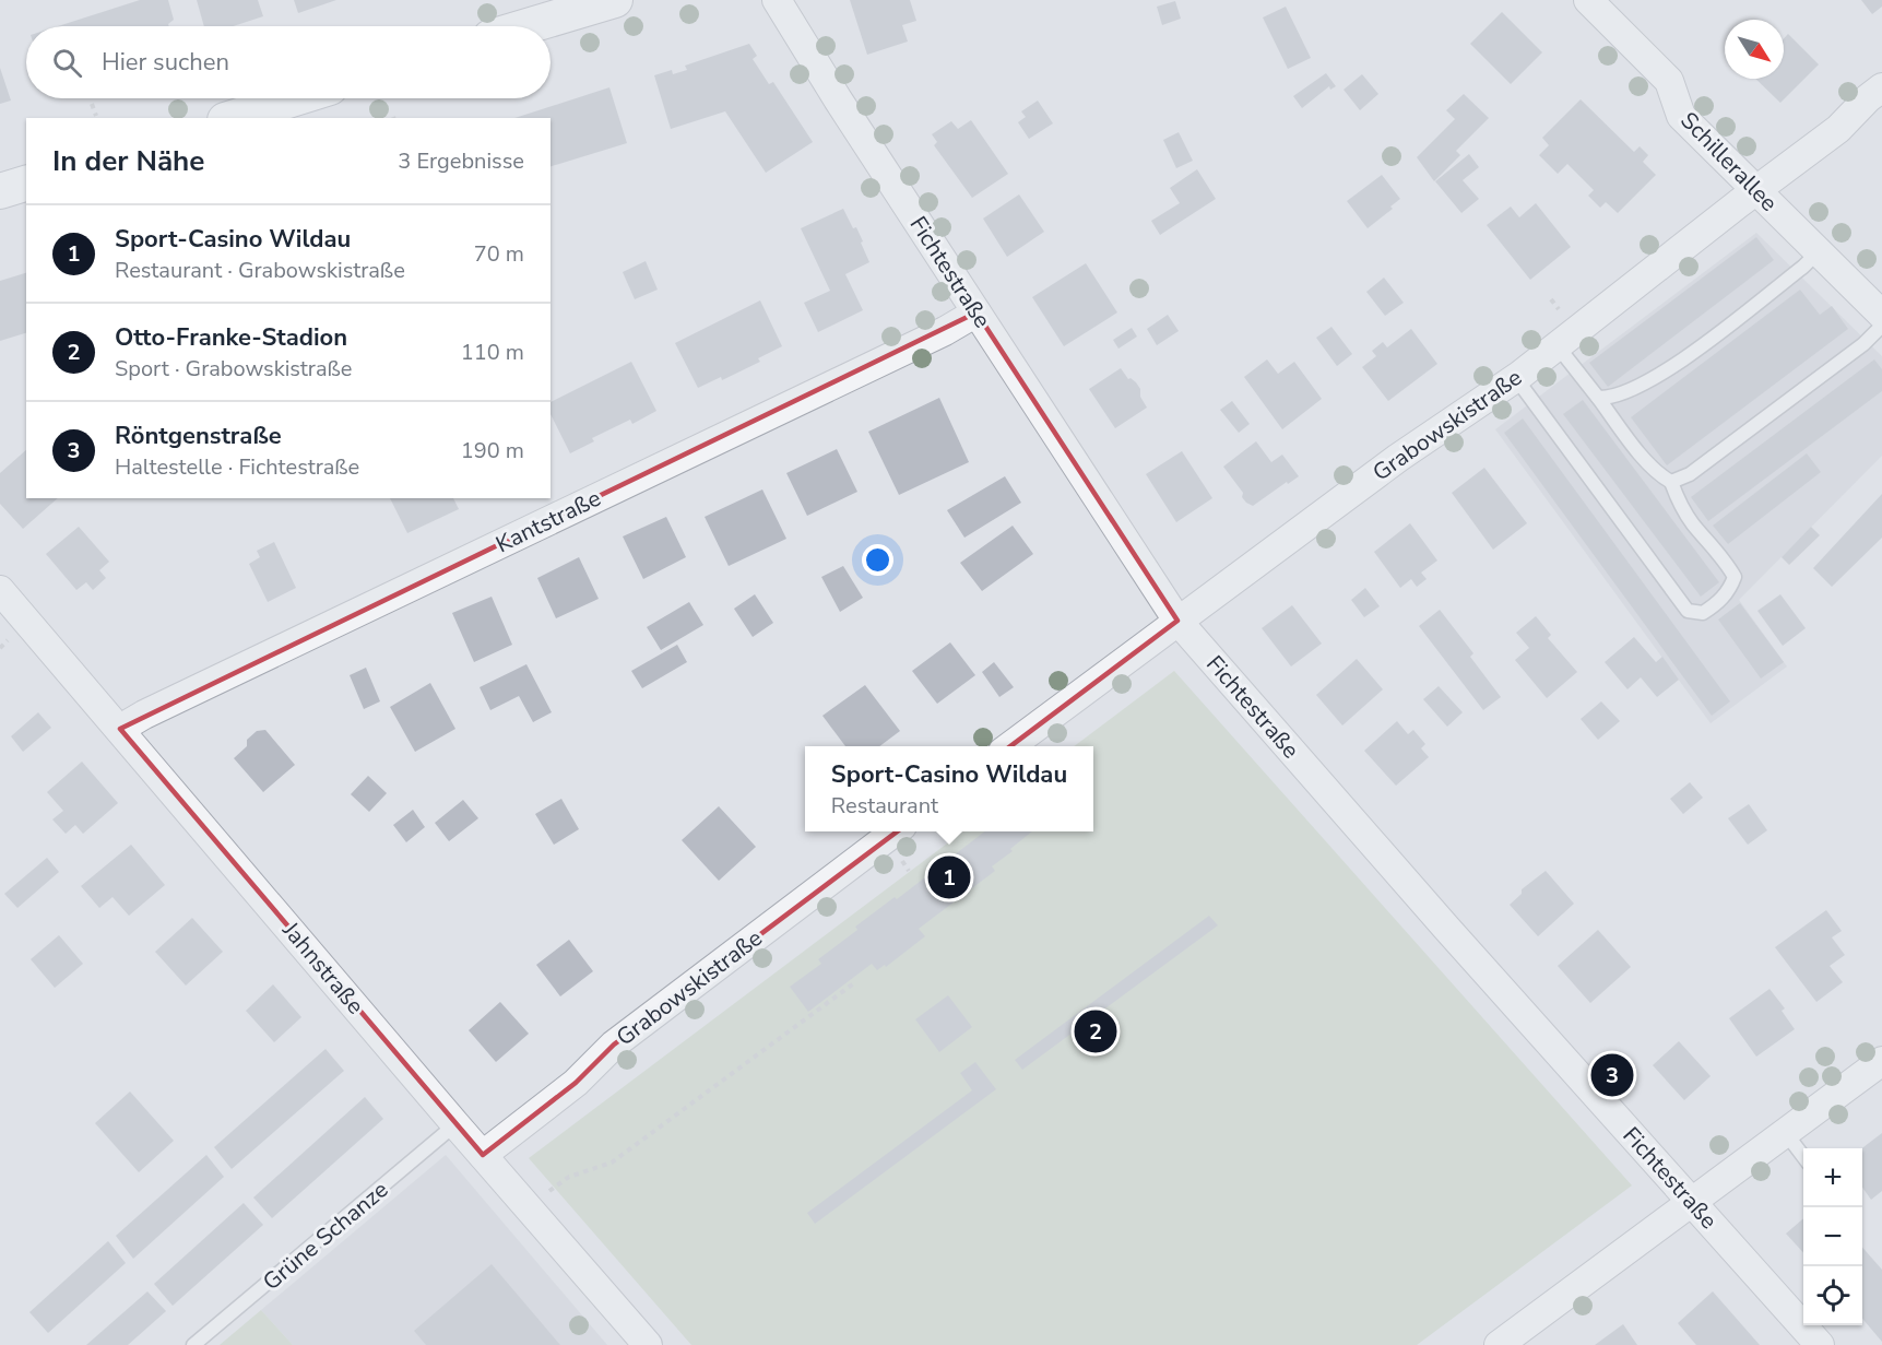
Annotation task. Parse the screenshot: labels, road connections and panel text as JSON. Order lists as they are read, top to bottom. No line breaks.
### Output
{"streets":{"street":["Schillerallee","Fichtestraße","Grabowskistraße","Kantstraße","Jahnstraße"],"lane":["Grüne Schanze"]},"crossings":[["Schillerallee","Grabowskistraße"],["Fichtestraße","Grabowskistraße"],["Fichtestraße","Kantstraße"],["Grabowskistraße","Jahnstraße"],["Kantstraße","Jahnstraße"],["Jahnstraße","Grüne Schanze"]],"north":"bottom right","page":{"search":"Hier suchen","heading":["In der Nähe","3 Ergebnisse"],"list":[{"mark":"1","name":"Sport-Casino Wildau","note":"Restaurant · Grabowskistraße","value":"70 m"},{"mark":"2","name":"Otto-Franke-Stadion","note":"Sport · Grabowskistraße","value":"110 m"},{"mark":"3","name":"Röntgenstraße","note":"Haltestelle · Fichtestraße","value":"190 m"}],"popup":["Sport-Casino Wildau","Restaurant"],"pins":["1","2","3"],"map_buttons":["+","−"]}}
